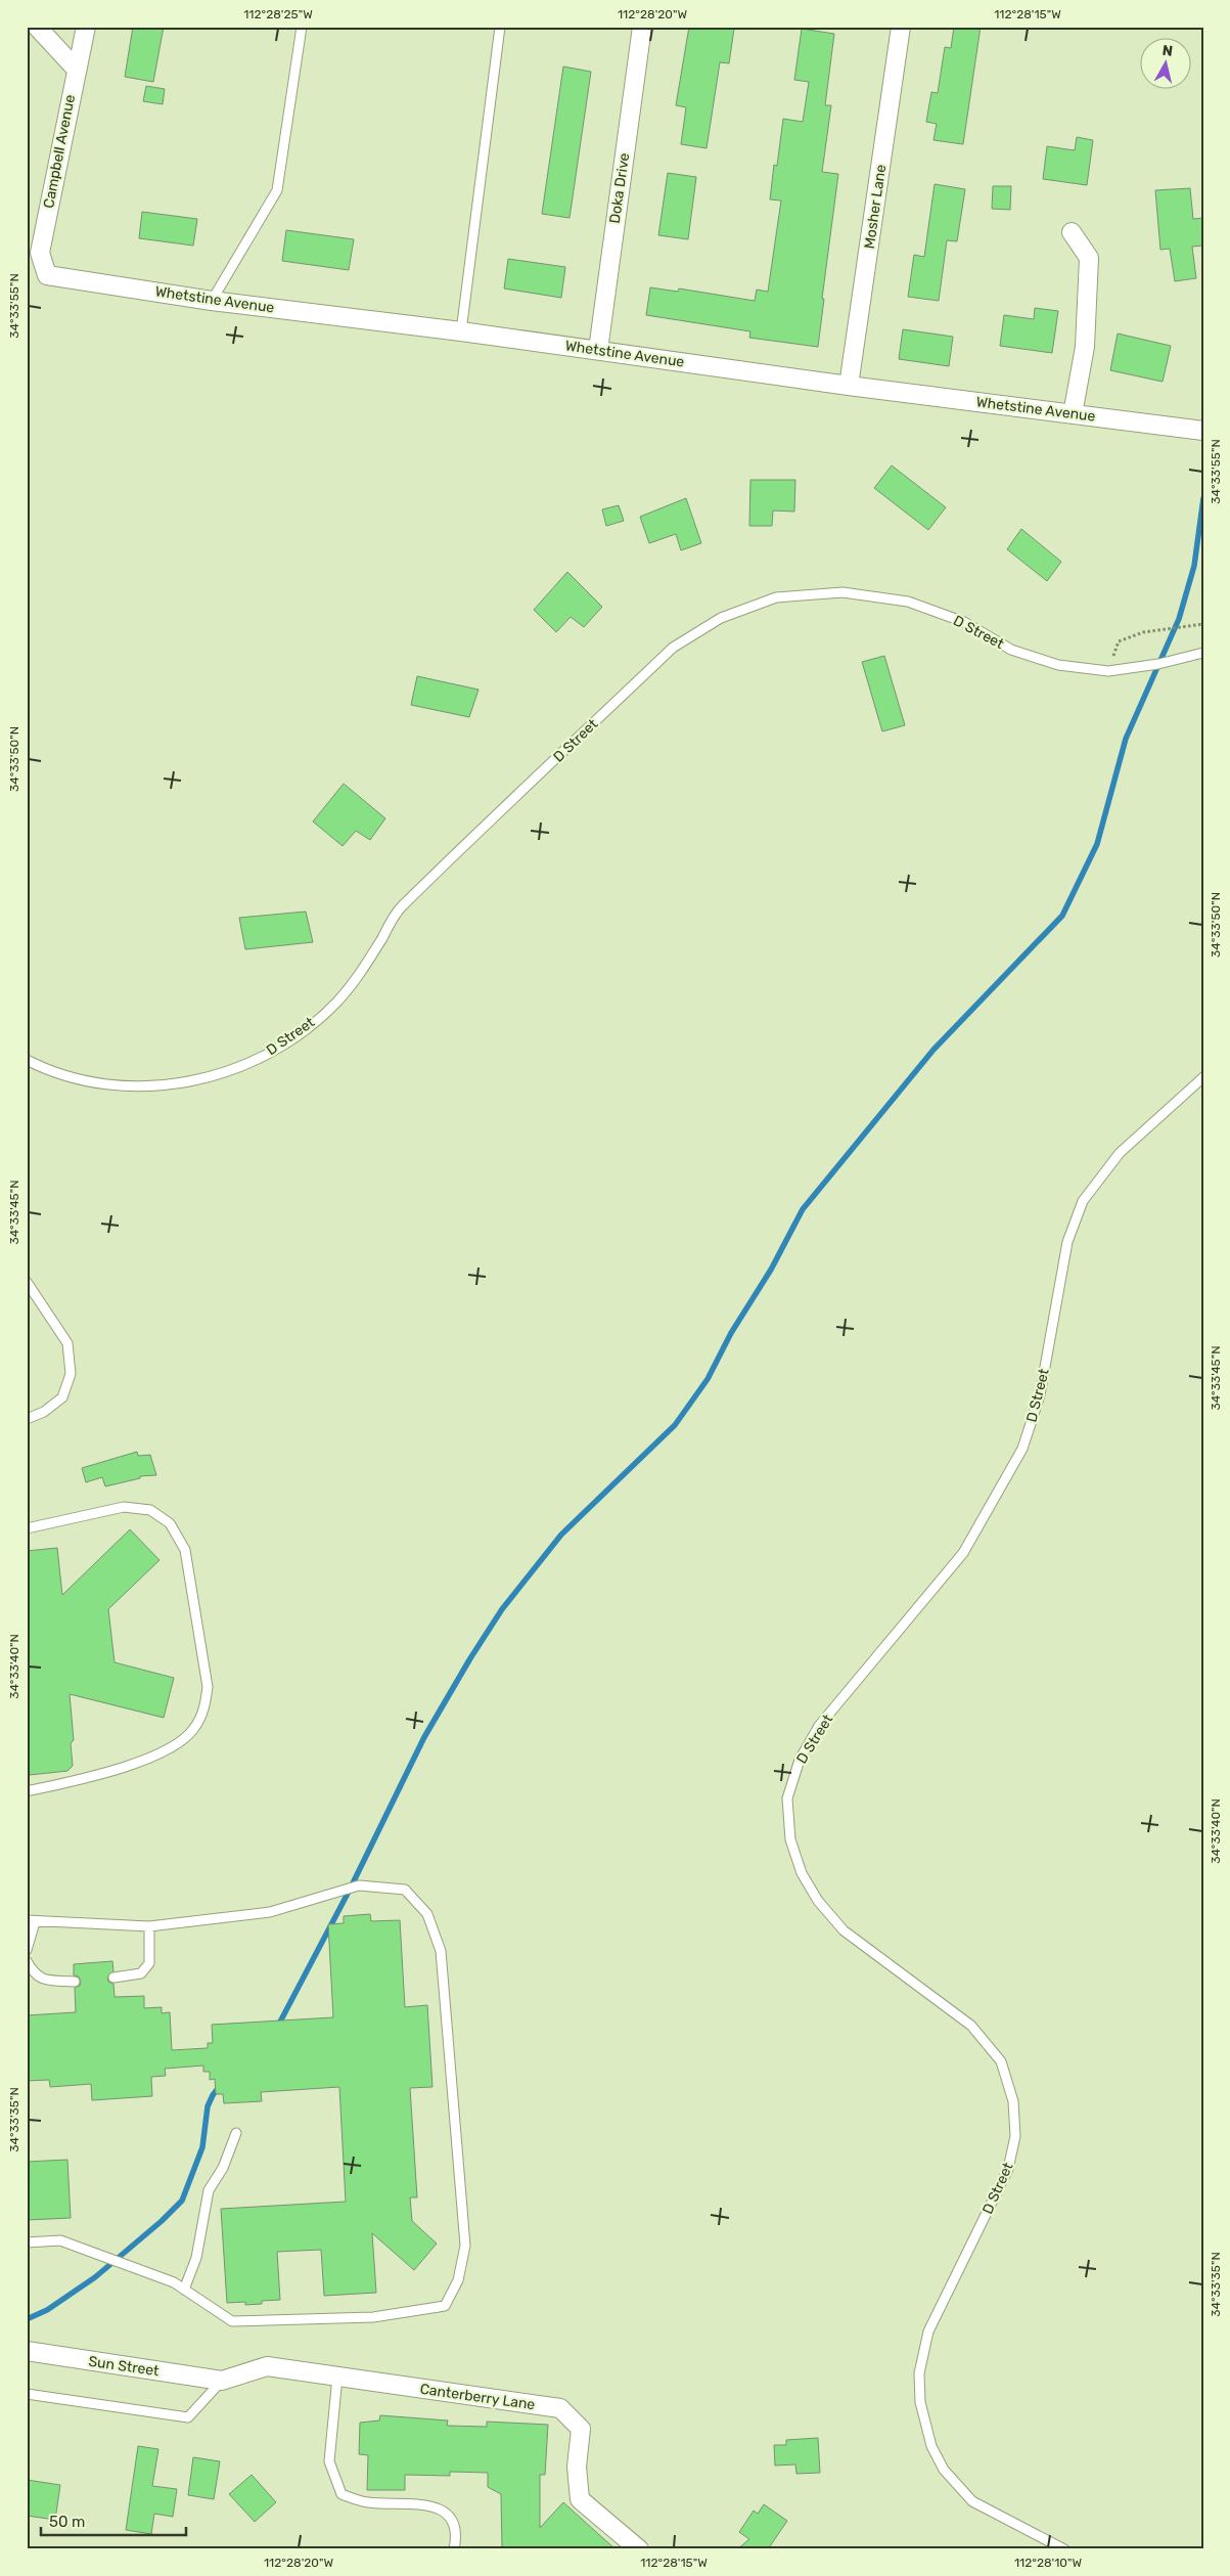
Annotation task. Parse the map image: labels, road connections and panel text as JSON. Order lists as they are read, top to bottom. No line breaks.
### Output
{"streets":{"street":["Campbell Avenue","Doka Drive","Mosher Lane","Whetstine Avenue","Sun Street","Canterberry Lane"],"lane":["D Street"]},"crossings":[["Campbell Avenue","Whetstine Avenue"],["Doka Drive","Whetstine Avenue"],["Mosher Lane","Whetstine Avenue"],["Sun Street","Canterberry Lane"]],"scale_bar":"50 m","north":"top","coordinates":["112°28'25\"W","112°28'20\"W","112°28'15\"W","34°33'55\"N","34°33'50\"N","34°33'45\"N","34°33'40\"N","34°33'35\"N","112°28'10\"W"]}
